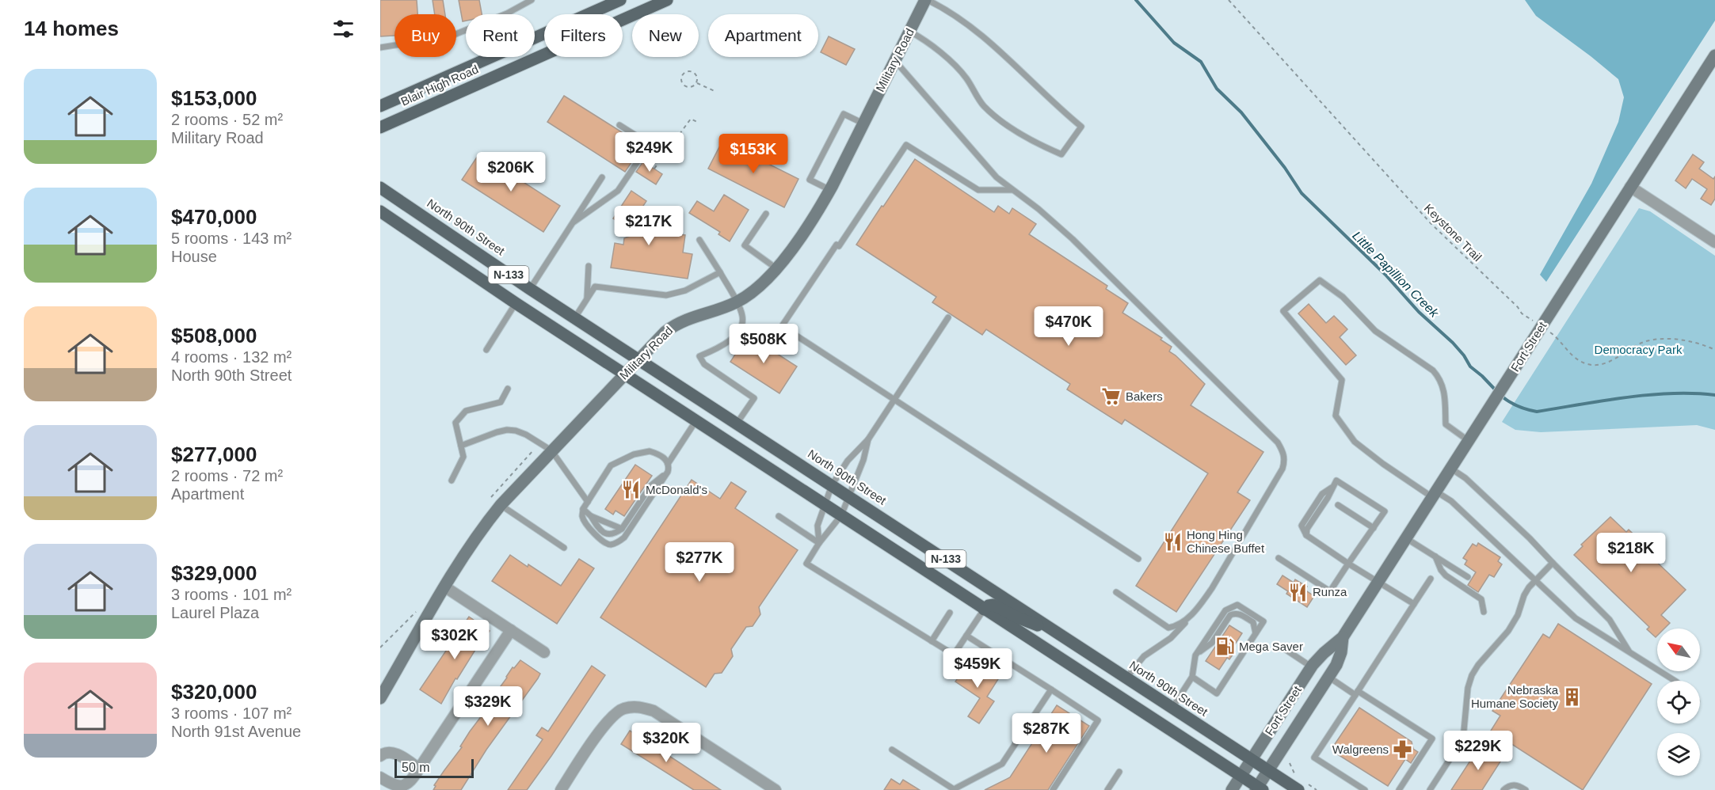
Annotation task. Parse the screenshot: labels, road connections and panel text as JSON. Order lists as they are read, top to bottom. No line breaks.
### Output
{"streets":{"main road":["Military Road","Blair High Road","North 90th Street","N-133","Fort Street"],"path":["Keystone Trail"]},"crossings":[["Military Road","North 90th Street"],["Military Road","N-133"],["North 90th Street","Fort Street"],["Keystone Trail","Fort Street"],["N-133","Fort Street"]],"water":["Little Papillion Creek"],"parks":["Democracy Park"],"places":{"supermarket":["Bakers"],"restaurant":["McDonald's","Hong Hing Chinese Buffet","Runza"],"fuel station":["Mega Saver"],"building":["Nebraska Humane Society"],"pharmacy":["Walgreens"]},"scale_bar":"50 m","north":"top left","page":{"heading":"14 homes","chip":["Buy","Rent","Filters","New","Apartment"],"list":[{"name":"$153,000","note":"2 rooms · 52 m² · Military Road"},{"name":"$470,000","note":"5 rooms · 143 m² · House"},{"name":"$508,000","note":"4 rooms · 132 m² · North 90th Street"},{"name":"$277,000","note":"2 rooms · 72 m² · Apartment"},{"name":"$329,000","note":"3 rooms · 101 m² · Laurel Plaza"},{"name":"$320,000","note":"3 rooms · 107 m² · North 91st Avenue"}],"price":["$249K","$153K","$206K","$217K","$470K","$508K","$218K","$277K","$302K","$459K","$329K","$287K","$320K","$229K"],"scale":"50 m"}}
